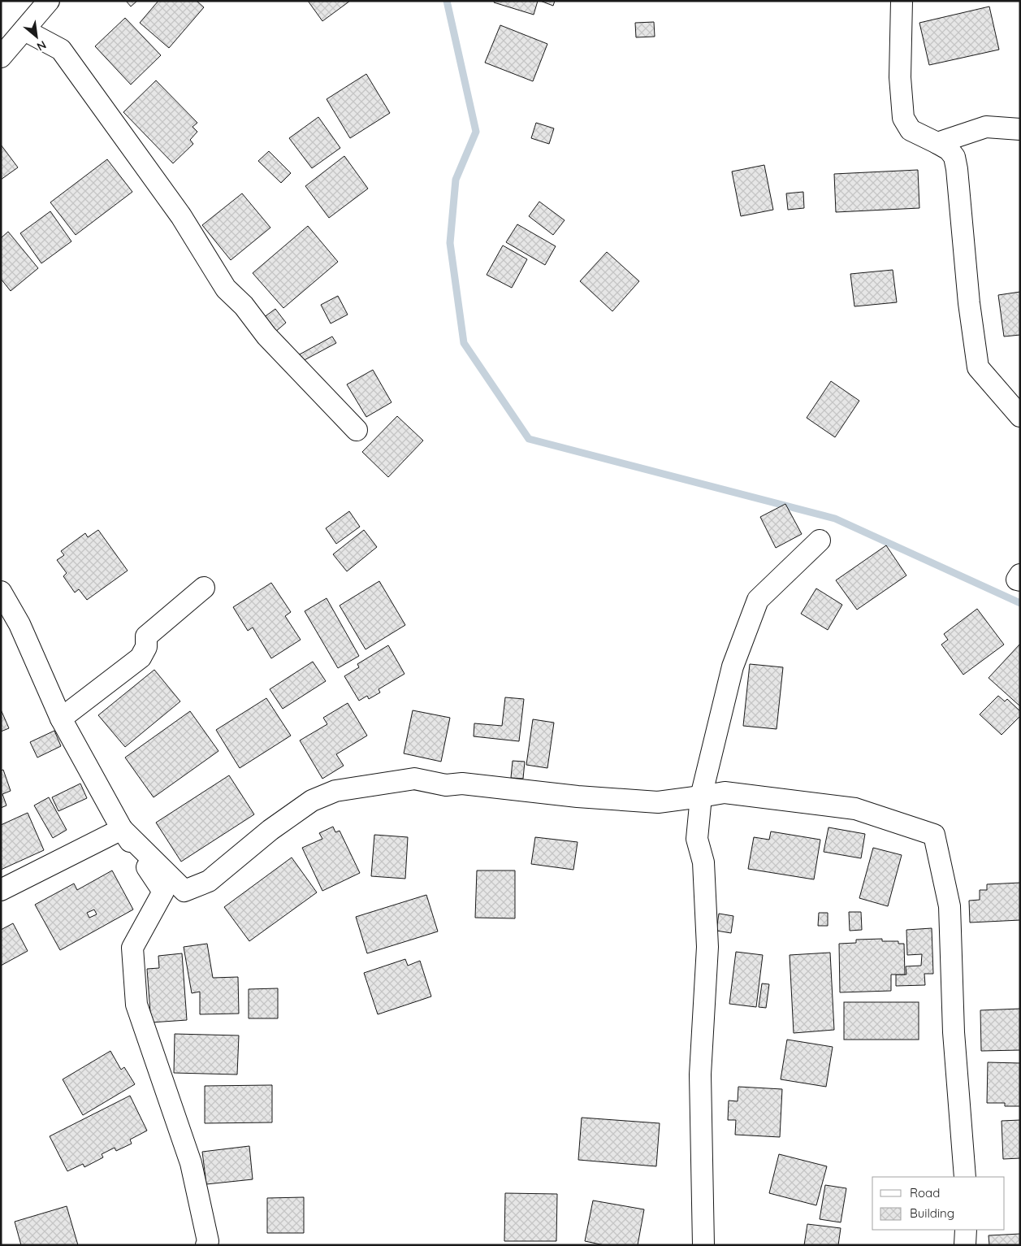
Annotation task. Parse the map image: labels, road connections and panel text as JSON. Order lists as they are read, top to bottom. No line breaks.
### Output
{"legend":["Road","Building"],"north":"bottom right"}
